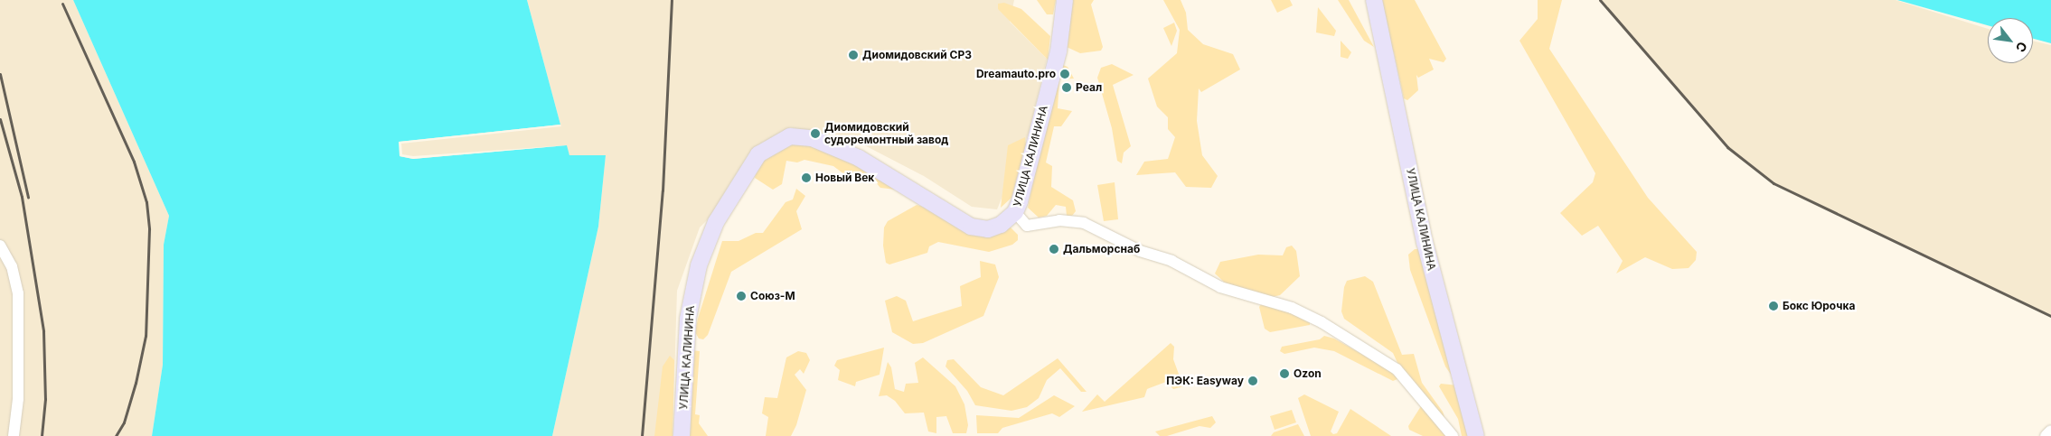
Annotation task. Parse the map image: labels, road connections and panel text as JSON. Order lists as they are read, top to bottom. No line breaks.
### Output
{"streets":{"main road":["УЛИЦА КАЛИНИНА"]},"places":["Диомидовский СРЗ","Dreamauto.pro","Реал","Диомидовский судоремонтный завод","Новый Век","Дальморснаб","Союз-М","Бокс Юрочка","Ozon","ПЭК: Easyway"],"north":"bottom right"}
